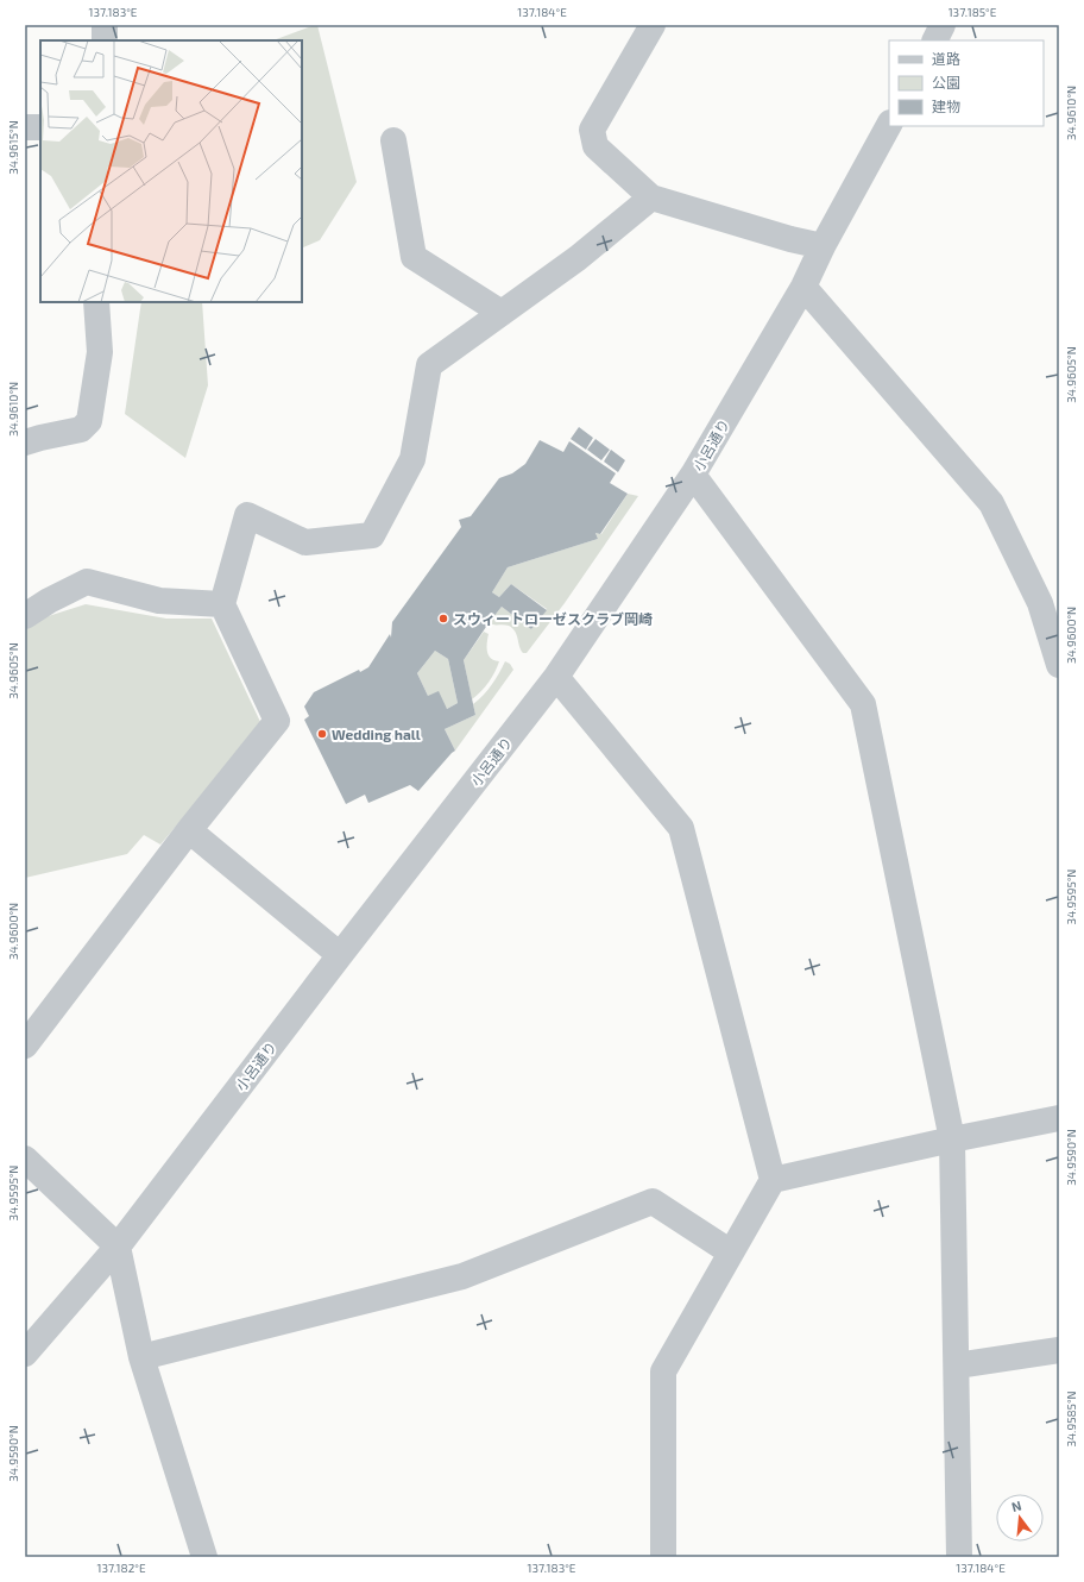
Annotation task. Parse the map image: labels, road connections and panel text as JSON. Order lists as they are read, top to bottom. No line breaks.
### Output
{"streets":{"street":["小呂通り"]},"places":["スウィートローゼスクラブ岡崎","Wedding hall"],"legend":["道路","公園","建物"],"north":"top","coordinates":["137.183°E","137.184°E","137.185°E","34.9610°N","34.9615°N","34.9605°N","34.9600°N","34.9595°N","34.9590°N","34.9585°N","137.182°E"]}
